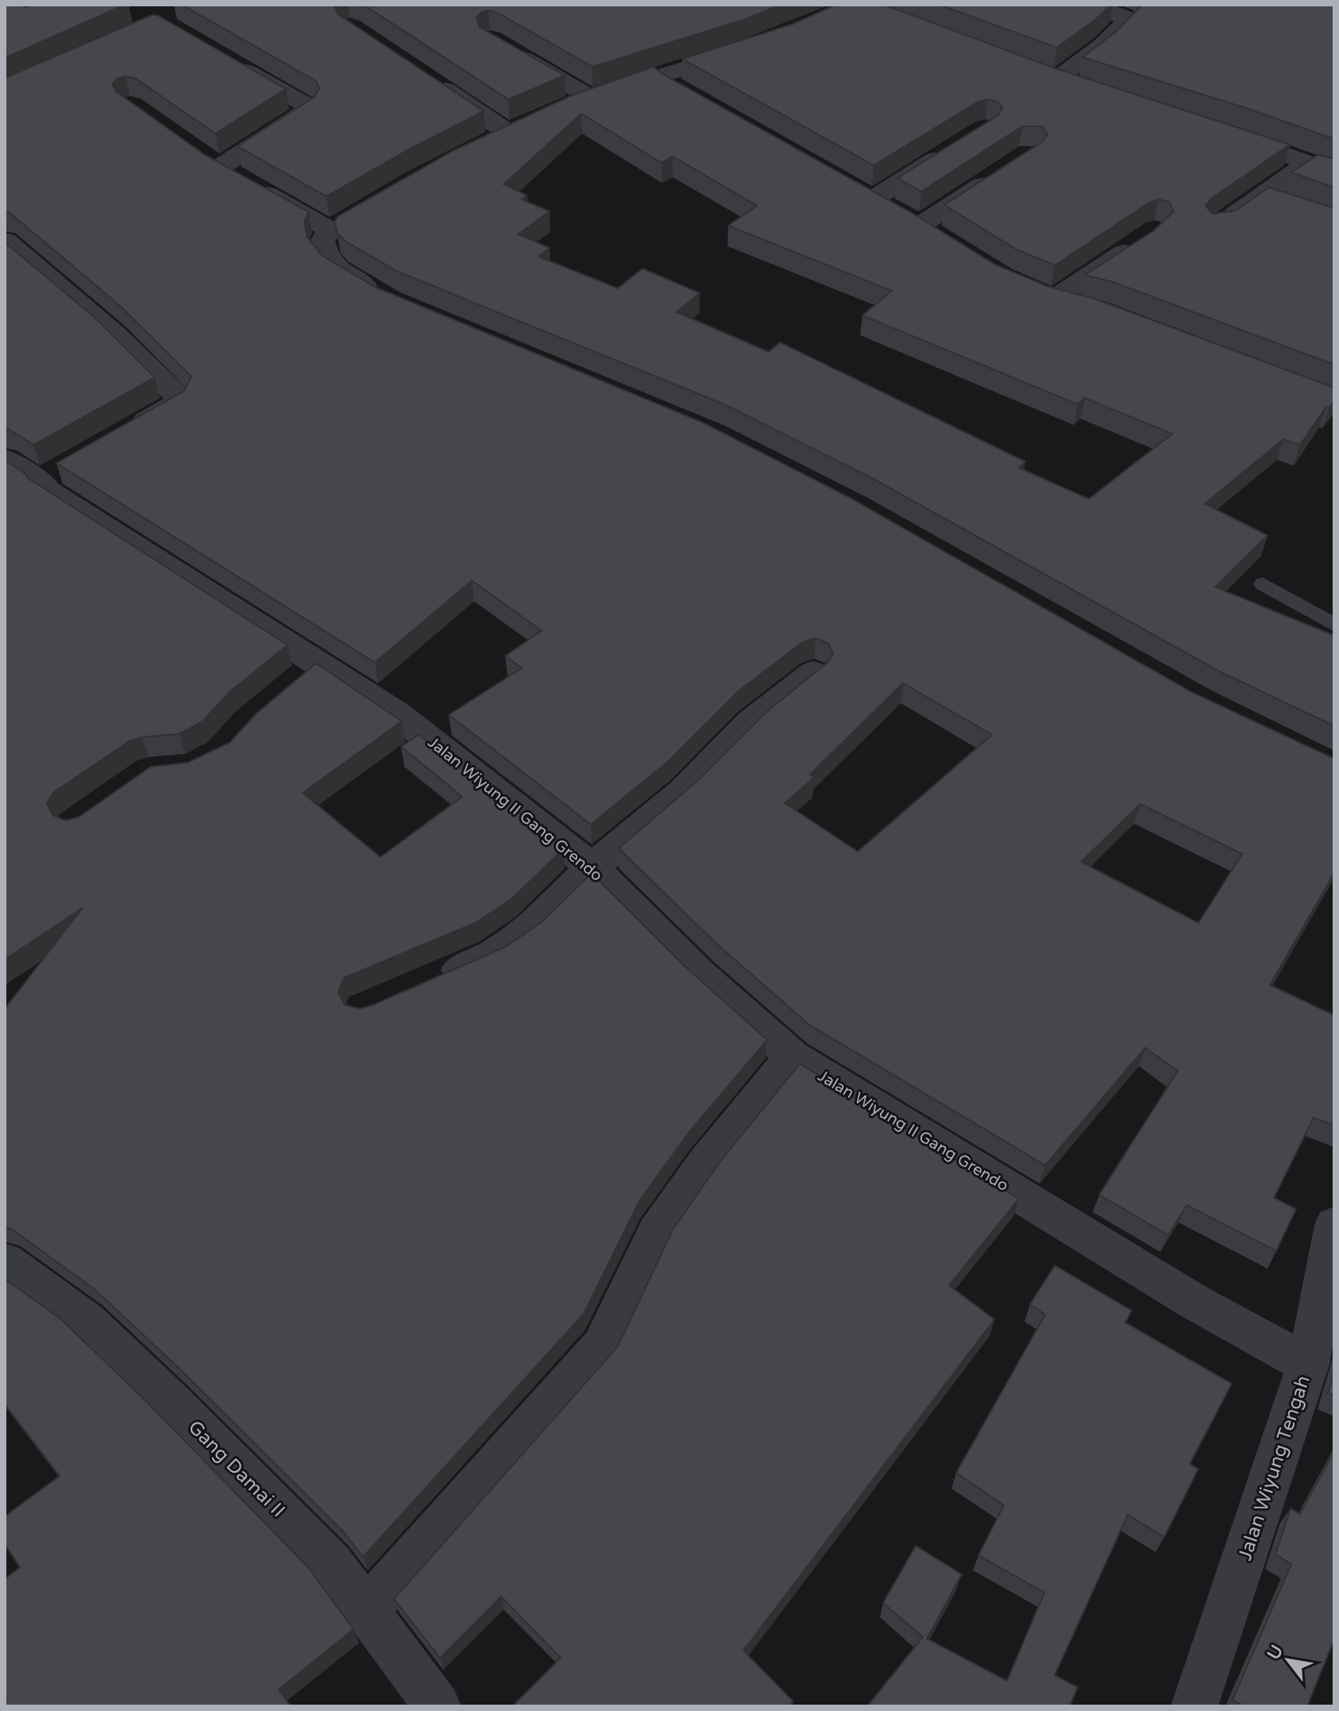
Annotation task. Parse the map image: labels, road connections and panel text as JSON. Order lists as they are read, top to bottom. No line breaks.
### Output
{"streets":{"street":["Jalan Wiyung II Gang Grendo","Jalan Wiyung Tengah","Gang Damai II"]},"crossings":[["Jalan Wiyung II Gang Grendo","Jalan Wiyung Tengah"]],"north":"top left"}
